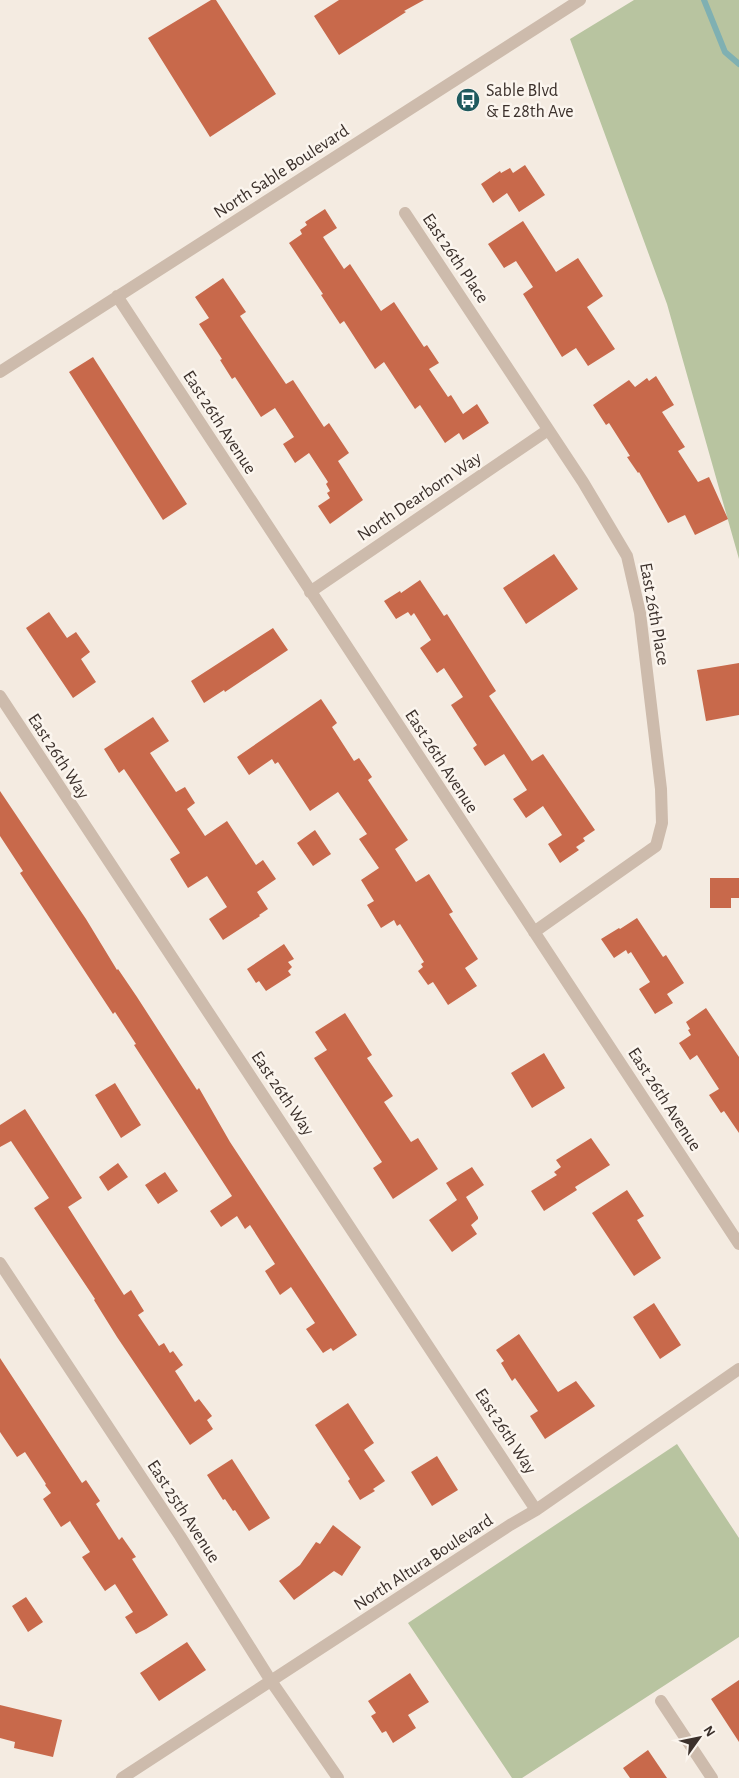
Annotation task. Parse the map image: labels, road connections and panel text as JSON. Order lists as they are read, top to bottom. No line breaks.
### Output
{"streets":{"street":["North Sable Boulevard","East 26th Place","East 26th Avenue","North Dearborn Way","East 26th Way","East 25th Avenue","North Altura Boulevard"]},"crossings":[["North Sable Boulevard","East 26th Avenue"],["East 26th Place","East 26th Avenue"],["East 26th Place","North Dearborn Way"],["East 26th Avenue","North Dearborn Way"],["East 26th Way","North Altura Boulevard"],["East 25th Avenue","North Altura Boulevard"]],"places":{"bus stop":["Sable Blvd & E 28th Ave"]},"north":"top right"}
